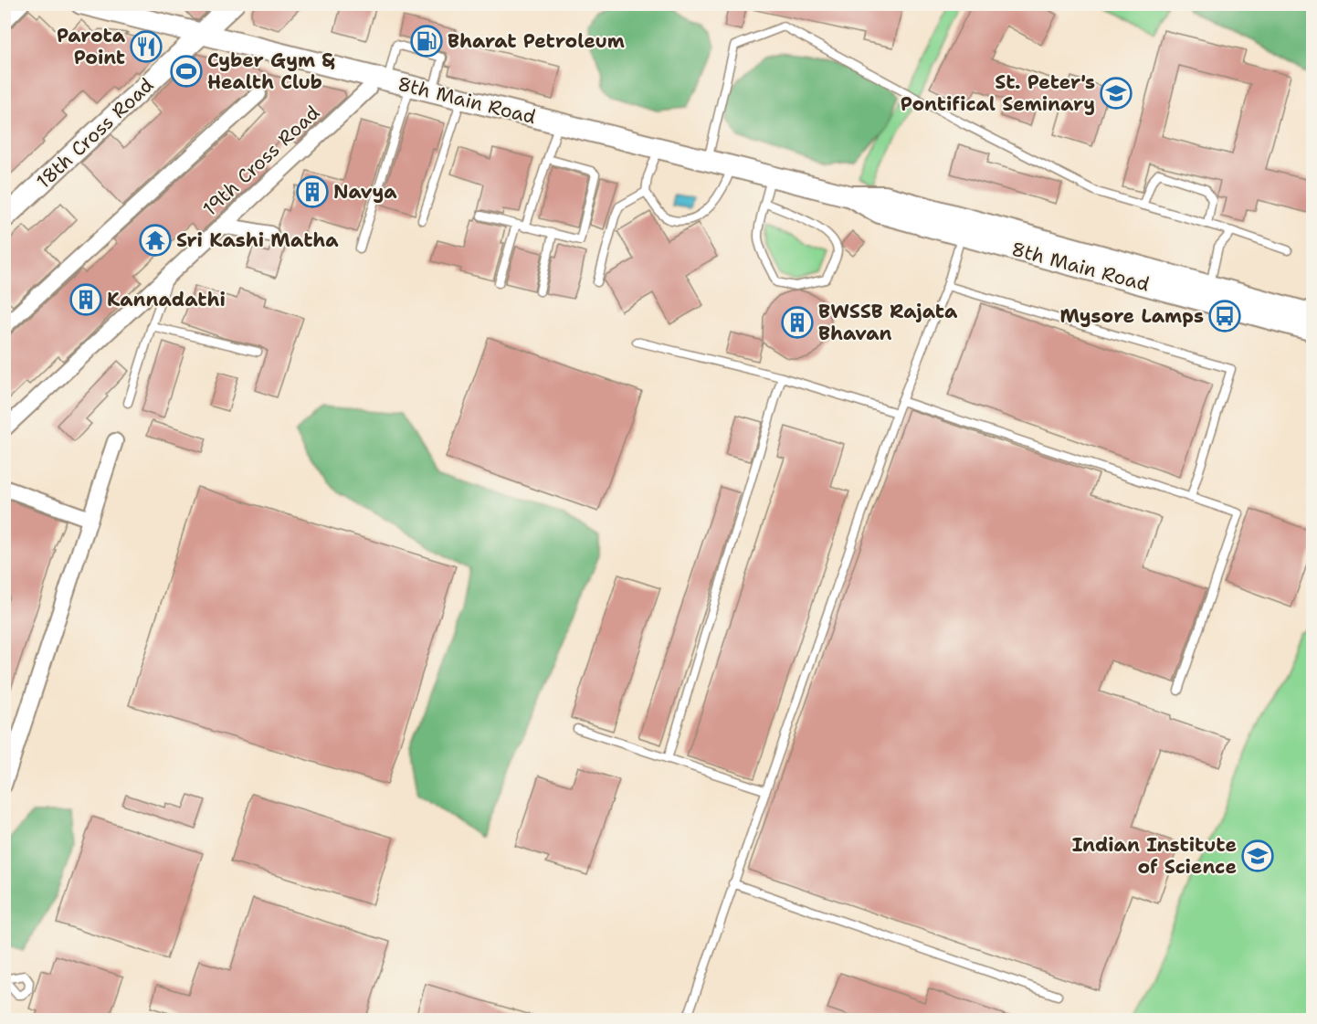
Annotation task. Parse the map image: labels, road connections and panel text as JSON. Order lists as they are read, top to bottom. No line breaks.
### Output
{"streets":{"main road":["8th Main Road","18th Cross Road"],"street":["19th Cross Road"]},"crossings":[["8th Main Road","18th Cross Road"],["8th Main Road","19th Cross Road"]],"places":{"fuel station":["Bharat Petroleum"],"restaurant":["Parota Point"],"sports":["Cyber Gym & Health Club"],"school or university":["St. Peter's Pontifical Seminary","Indian Institute of Science"],"building":["Navya","Kannadathi","BWSSB Rajata Bhavan"],"temple":["Sri Kashi Matha"],"bus stop":["Mysore Lamps"]}}
